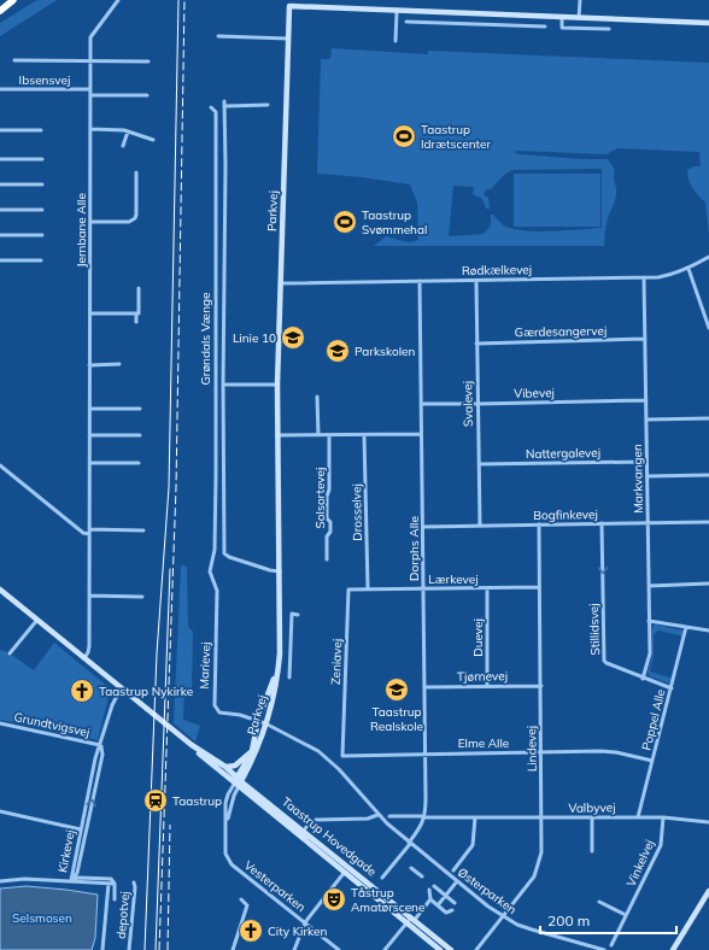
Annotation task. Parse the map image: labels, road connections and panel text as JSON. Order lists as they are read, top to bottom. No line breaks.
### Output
{"streets":{"street":["Ibsensvej","Parkvej","Jernbane Alle","Rødkælkevej","Gærdesangervej","Grøndals Vænge","Vibevej","Svalevej","Nattergalevej","Markvangen","Solsortevej","Drosselvej","Bogfinkevej","Dorphs Alle","Lærkevej","Stillidsvej","Duevej","Zeniavej","Marievej","Tjørnevej","Poppel Alle","Grundtvigsvej","Elme Alle","Lindevej","Valbyvej","Taastrup Hovedgade","Kirkevej","Vinkelvej","Vesterparken","Østerparken","depotvej"]},"crossings":[["Ibsensvej","Jernbane Alle"],["Parkvej","Rødkælkevej"],["Parkvej","Marievej"],["Parkvej","Taastrup Hovedgade"],["Parkvej","Vesterparken"],["Parkvej","Østerparken"],["Jernbane Alle","Taastrup Hovedgade"],["Rødkælkevej","Svalevej"],["Rødkælkevej","Markvangen"],["Rødkælkevej","Dorphs Alle"],["Gærdesangervej","Svalevej"],["Gærdesangervej","Markvangen"],["Grøndals Vænge","Marievej"],["Vibevej","Svalevej"],["Vibevej","Markvangen"],["Vibevej","Dorphs Alle"],["Svalevej","Nattergalevej"],["Svalevej","Bogfinkevej"],["Nattergalevej","Markvangen"],["Markvangen","Bogfinkevej"],["Markvangen","Stillidsvej"],["Drosselvej","Lærkevej"],["Drosselvej","Zeniavej"],["Bogfinkevej","Dorphs Alle"],["Bogfinkevej","Stillidsvej"],["Bogfinkevej","Lindevej"],["Dorphs Alle","Lærkevej"],["Dorphs Alle","Tjørnevej"],["Dorphs Alle","Elme Alle"],["Dorphs Alle","Valbyvej"],["Dorphs Alle","Østerparken"],["Lærkevej","Duevej"],["Lærkevej","Zeniavej"],["Lærkevej","Lindevej"],["Stillidsvej","Poppel Alle"],["Duevej","Tjørnevej"],["Zeniavej","Elme Alle"],["Marievej","Østerparken"],["Tjørnevej","Lindevej"],["Poppel Alle","Elme Alle"],["Poppel Alle","Valbyvej"],["Grundtvigsvej","Kirkevej"],["Elme Alle","Lindevej"],["Lindevej","Valbyvej"],["Lindevej","Østerparken"],["Valbyvej","Vinkelvej"],["Taastrup Hovedgade","Kirkevej"],["Taastrup Hovedgade","Vesterparken"]],"one_way":["Stillidsvej"],"parks":["Selsmosen"],"places":{"sports":["Taastrup Idrætscenter","Taastrup Svømmehal"],"school or university":["Linie 10","Parkskolen","Taastrup Realskole"],"church":["Taastrup Nykirke","City Kirken"],"station":["Taastrup"],"theatre":["Tåstrup Amatørscene"]},"scale_bar":"200 m"}
